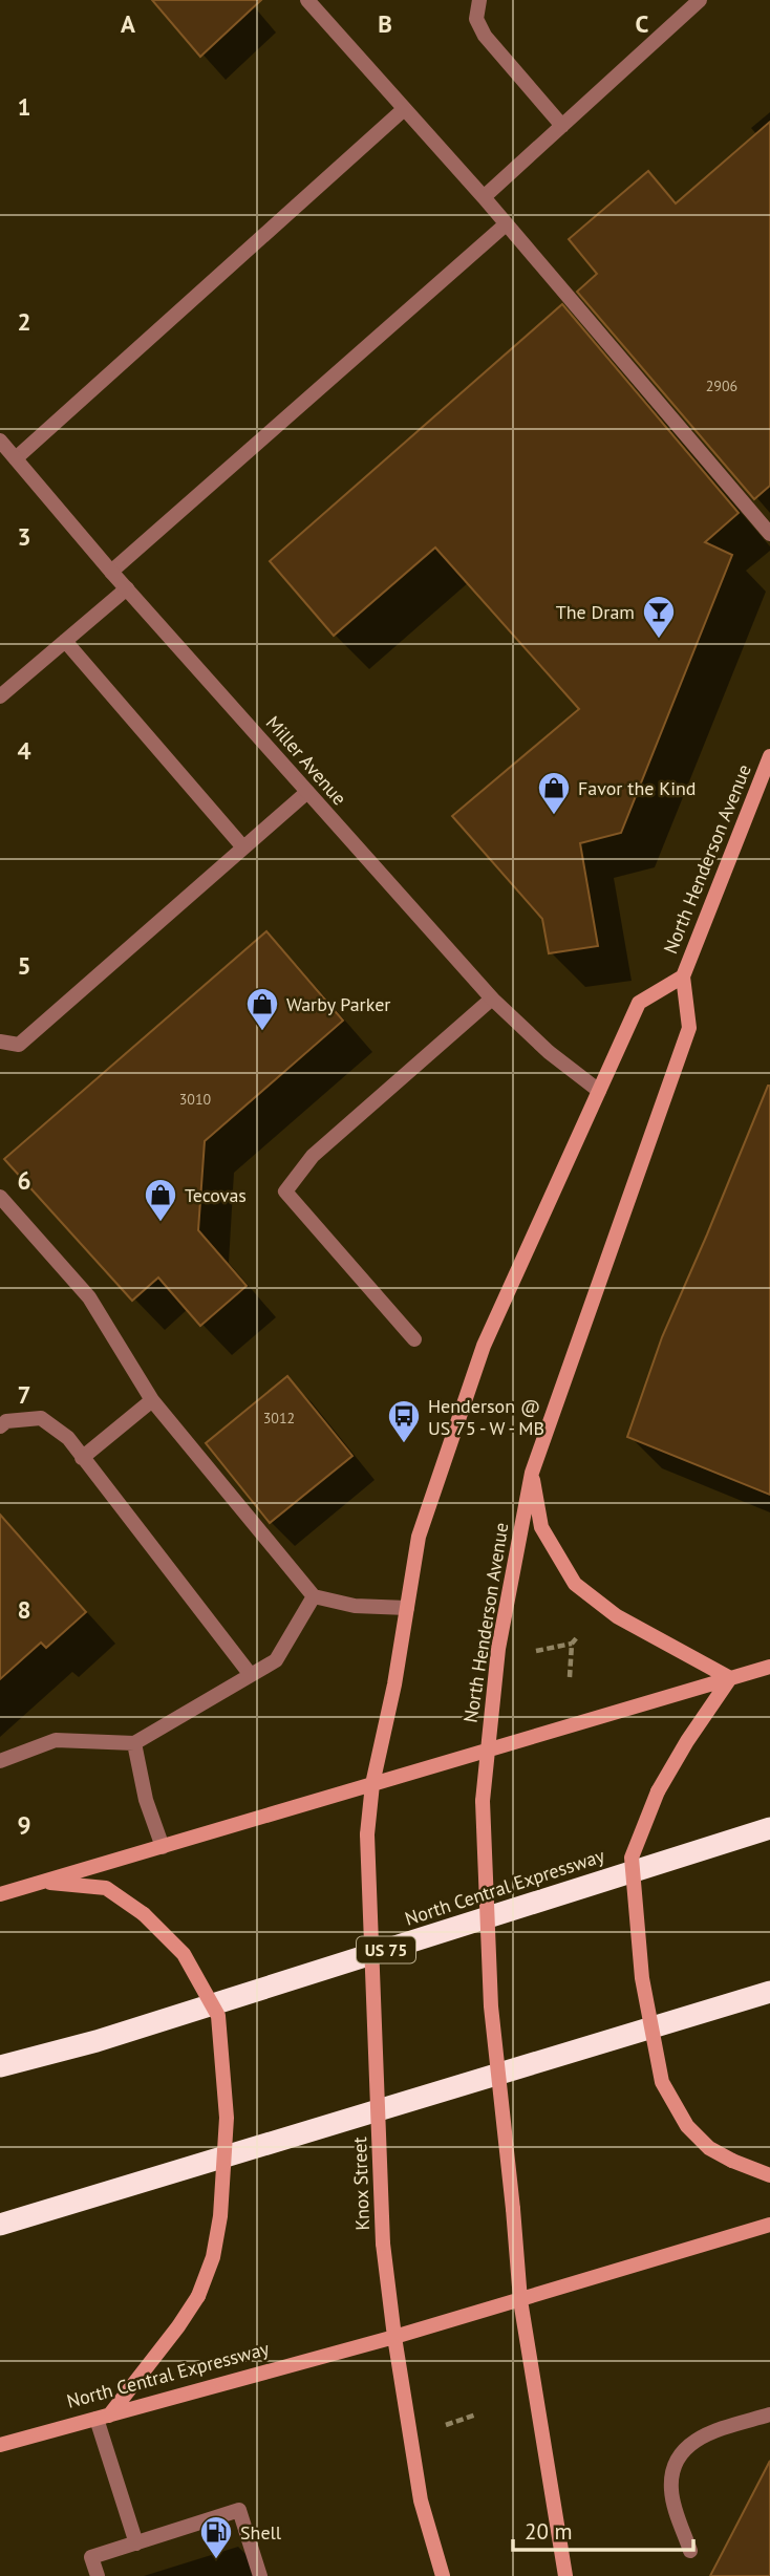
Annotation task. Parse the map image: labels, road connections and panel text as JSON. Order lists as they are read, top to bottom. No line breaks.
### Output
{"streets":{"highway":["North Central Expressway","US 75"],"street":["Miller Avenue","North Henderson Avenue","Knox Street"]},"crossings":[["Miller Avenue","North Henderson Avenue"],["North Henderson Avenue","North Central Expressway"],["North Henderson Avenue","Knox Street"],["North Central Expressway","Knox Street"]],"places":{"bar":["The Dram"],"shop":["Favor the Kind","Warby Parker","Tecovas"],"bus stop":["Henderson @ US 75 - W - MB"],"fuel station":["Shell"]},"house_numbers":["2906","3010","3012"],"scale_bar":"20 m","grid":{"columns":["A","B","C"],"rows":["1","2","3","4","5","6","7","8","9"]}}
